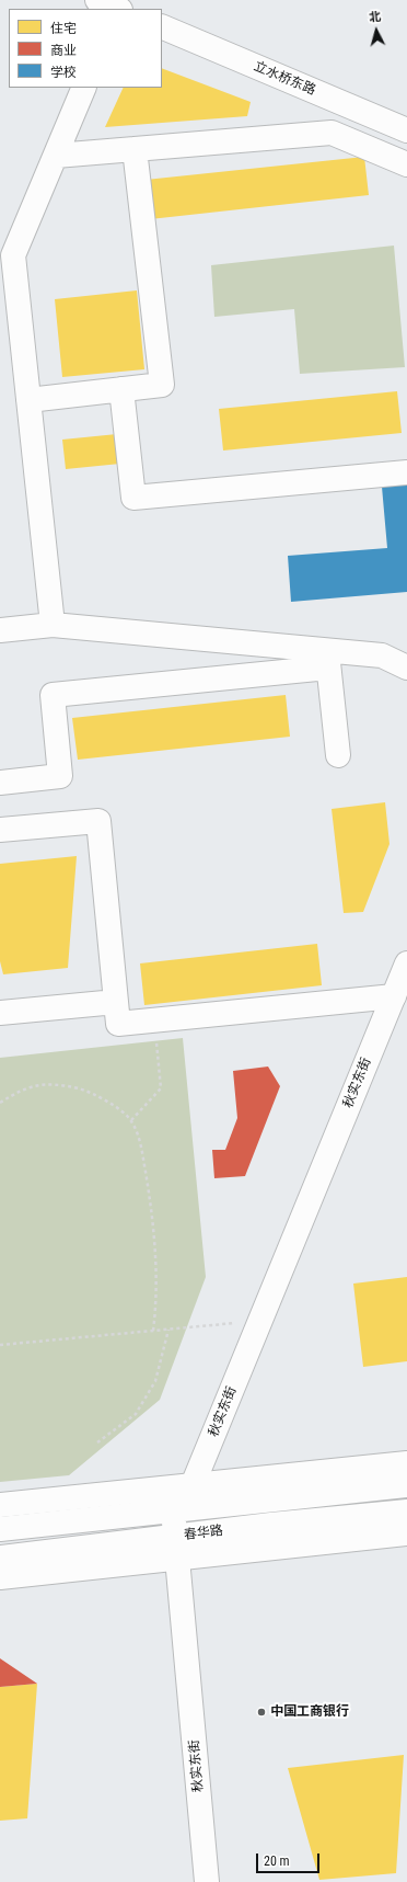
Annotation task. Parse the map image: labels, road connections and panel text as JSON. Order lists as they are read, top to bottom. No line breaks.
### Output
{"streets":{"street":["立水桥东路","秋实东街","春华路"]},"crossings":[["秋实东街","春华路"]],"places":["中国工商银行"],"legend":["住宅","商业","学校"],"scale_bar":"20 m","north":"top"}
